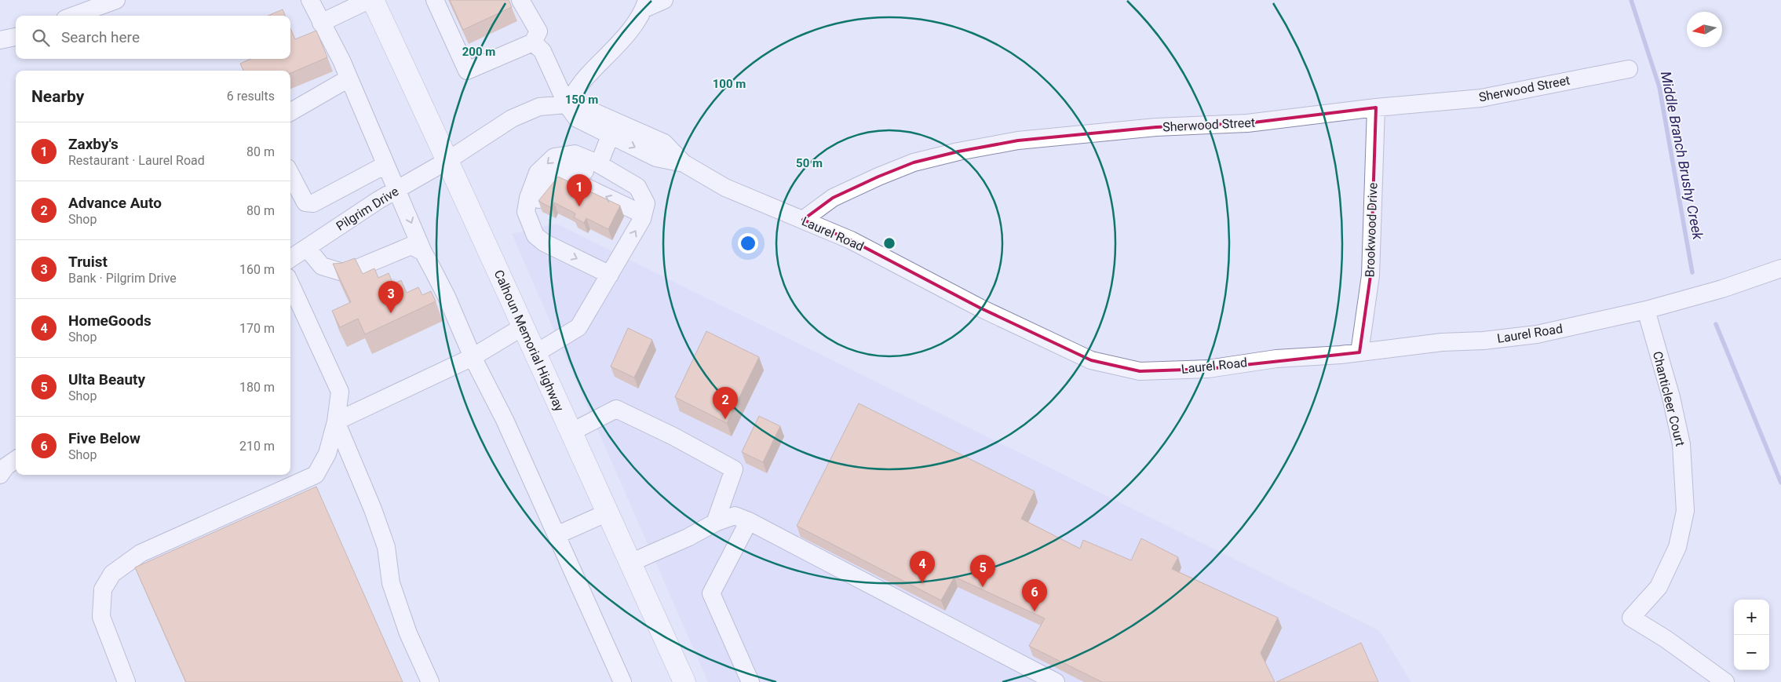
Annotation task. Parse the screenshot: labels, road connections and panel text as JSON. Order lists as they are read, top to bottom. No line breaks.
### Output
{"streets":{"highway":["Calhoun Memorial Highway"],"street":["Sherwood Street","Pilgrim Drive","Brookwood Drive","Laurel Road","Chanticleer Court"]},"crossings":[["Sherwood Street","Brookwood Drive"],["Sherwood Street","Laurel Road"],["Pilgrim Drive","Laurel Road"],["Pilgrim Drive","Calhoun Memorial Highway"],["Brookwood Drive","Laurel Road"],["Laurel Road","Chanticleer Court"]],"water":["Middle Branch Brushy Creek"],"north":"left","page":{"search":"Search here","heading":["Nearby","6 results"],"list":[{"mark":"1","name":"Zaxby's","note":"Restaurant · Laurel Road","value":"80 m"},{"mark":"2","name":"Advance Auto","note":"Shop","value":"80 m"},{"mark":"3","name":"Truist","note":"Bank · Pilgrim Drive","value":"160 m"},{"mark":"4","name":"HomeGoods","note":"Shop","value":"170 m"},{"mark":"5","name":"Ulta Beauty","note":"Shop","value":"180 m"},{"mark":"6","name":"Five Below","note":"Shop","value":"210 m"}],"pins":["1","3","2","4","5","6"],"map_buttons":["+","−"]},"rings":["200 m","100 m","150 m","50 m"]}
